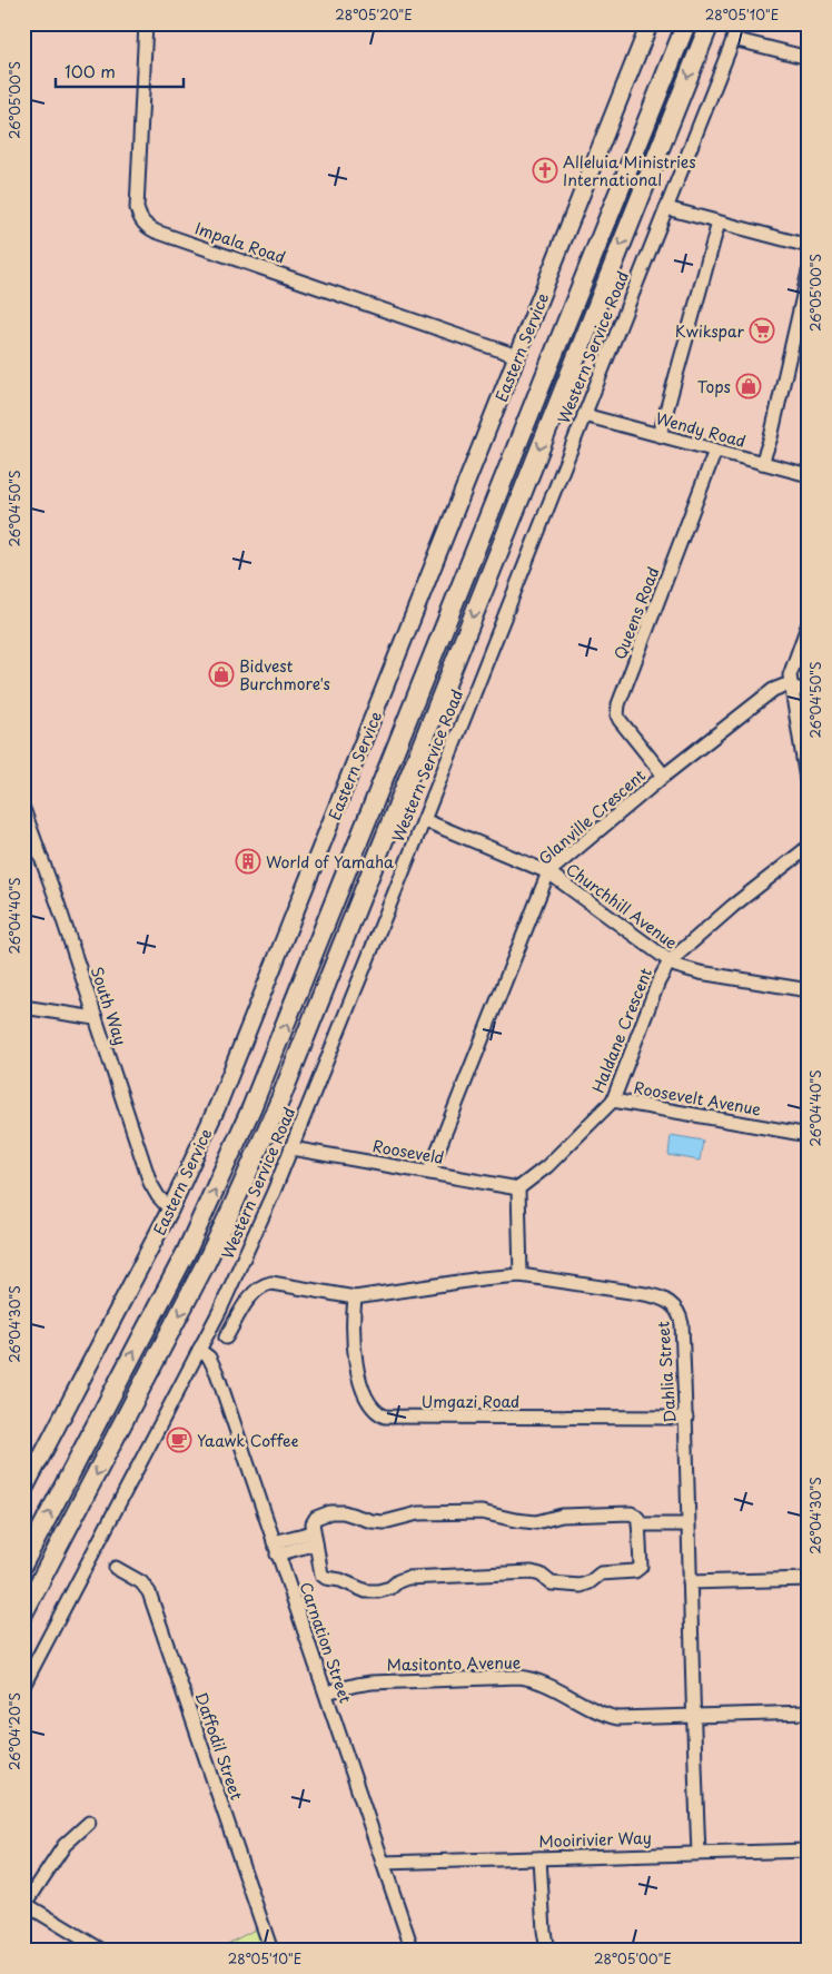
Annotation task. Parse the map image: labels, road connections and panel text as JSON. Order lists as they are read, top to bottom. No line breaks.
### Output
{"streets":{"main road":["Eastern Service"],"street":["Impala Road","Western Service Road","Wendy Road","Queens Road","Glanville Crescent","Churchhill Avenue","South Way","Haldane Crescent","Roosevelt Avenue","Rooseveld","Dahlia Street","Umgazi Road","Carnation Street","Masitonto Avenue","Daffodil Street","Mooirivier Way"]},"crossings":[["Impala Road","Eastern Service"],["Eastern Service","South Way"],["Western Service Road","Wendy Road"],["Western Service Road","Churchhill Avenue"],["Western Service Road","Rooseveld"],["Western Service Road","Carnation Street"],["Wendy Road","Queens Road"],["Queens Road","Glanville Crescent"],["Glanville Crescent","Churchhill Avenue"],["Glanville Crescent","Rooseveld"],["Churchhill Avenue","Haldane Crescent"],["Haldane Crescent","Roosevelt Avenue"],["Haldane Crescent","Rooseveld"],["Dahlia Street","Umgazi Road"],["Dahlia Street","Masitonto Avenue"],["Dahlia Street","Mooirivier Way"],["Carnation Street","Masitonto Avenue"],["Carnation Street","Mooirivier Way"]],"places":{"church":["Alleluia Ministries International"],"supermarket":["Kwikspar"],"shop":["Tops","Bidvest Burchmore's"],"building":["World of Yamaha"],"cafe":["Yaawk Coffee"]},"scale_bar":"100 m","coordinates":["28°05'20\"E","28°05'10\"E","26°05'00\"S","26°04'50\"S","26°04'40\"S","26°04'30\"S","26°04'20\"S","28°05'00\"E"]}
